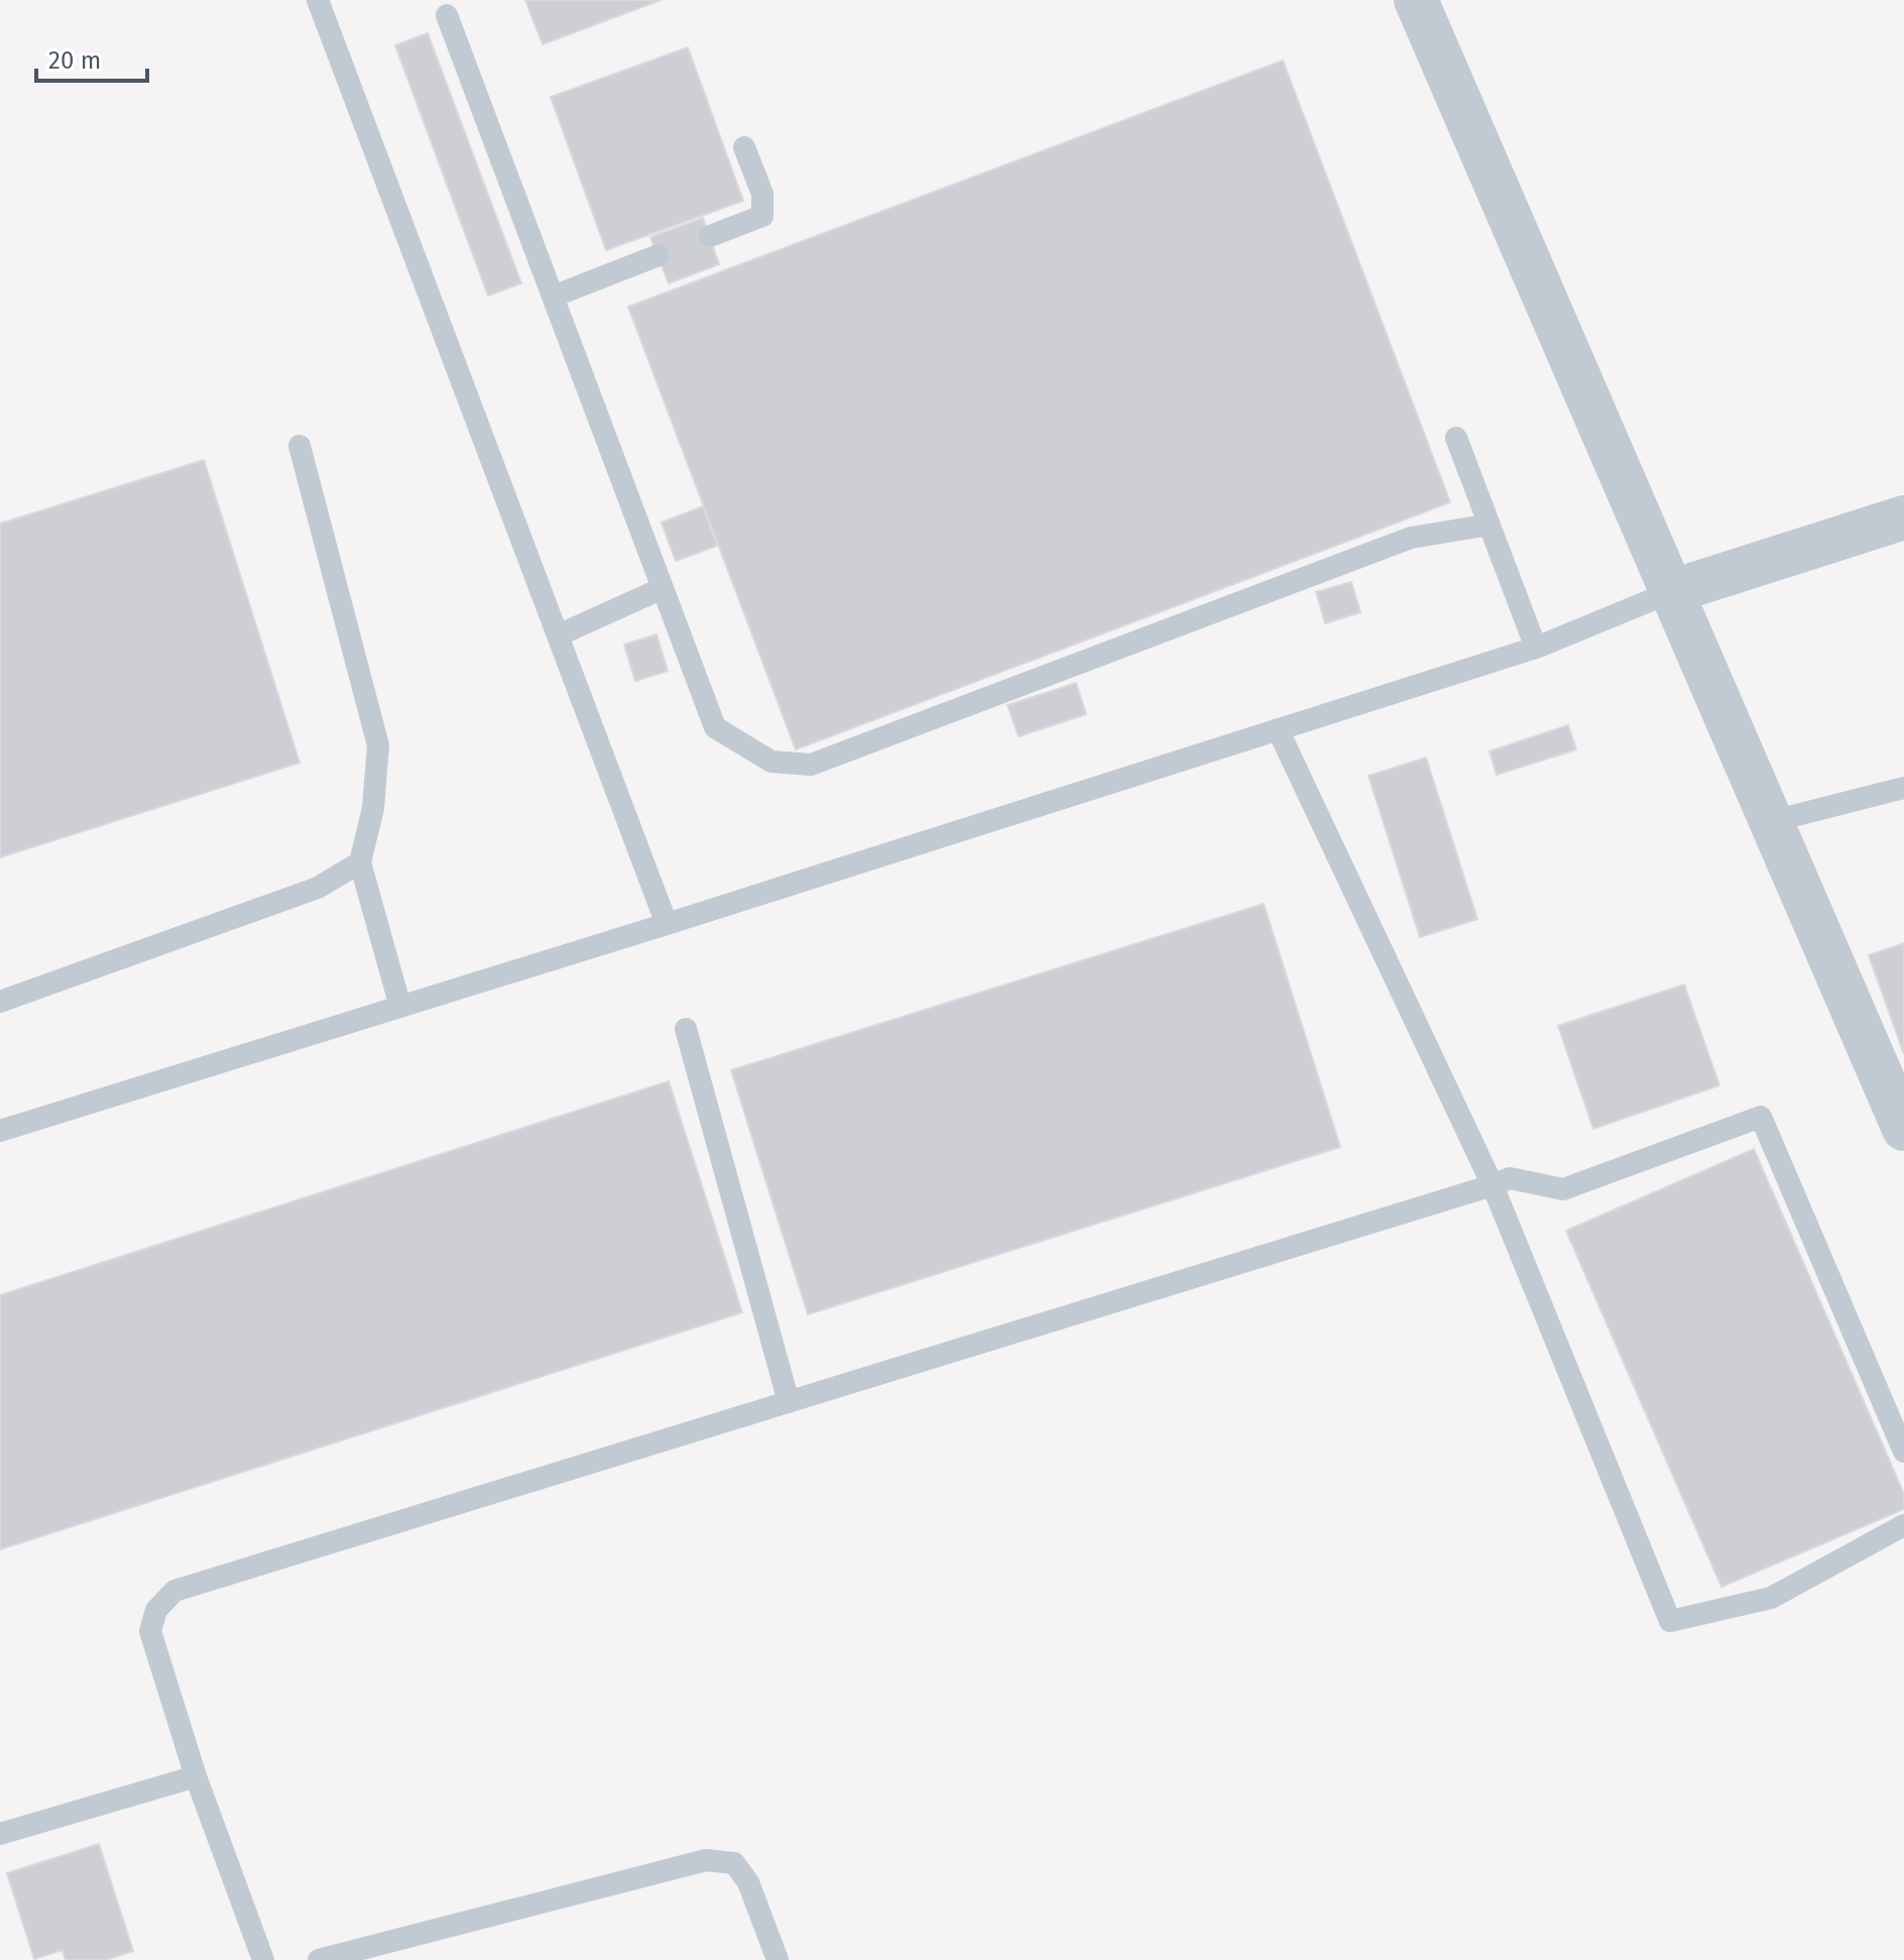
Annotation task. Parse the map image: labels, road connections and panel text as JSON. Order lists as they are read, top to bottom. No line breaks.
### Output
{"scale_bar":"20 m"}
